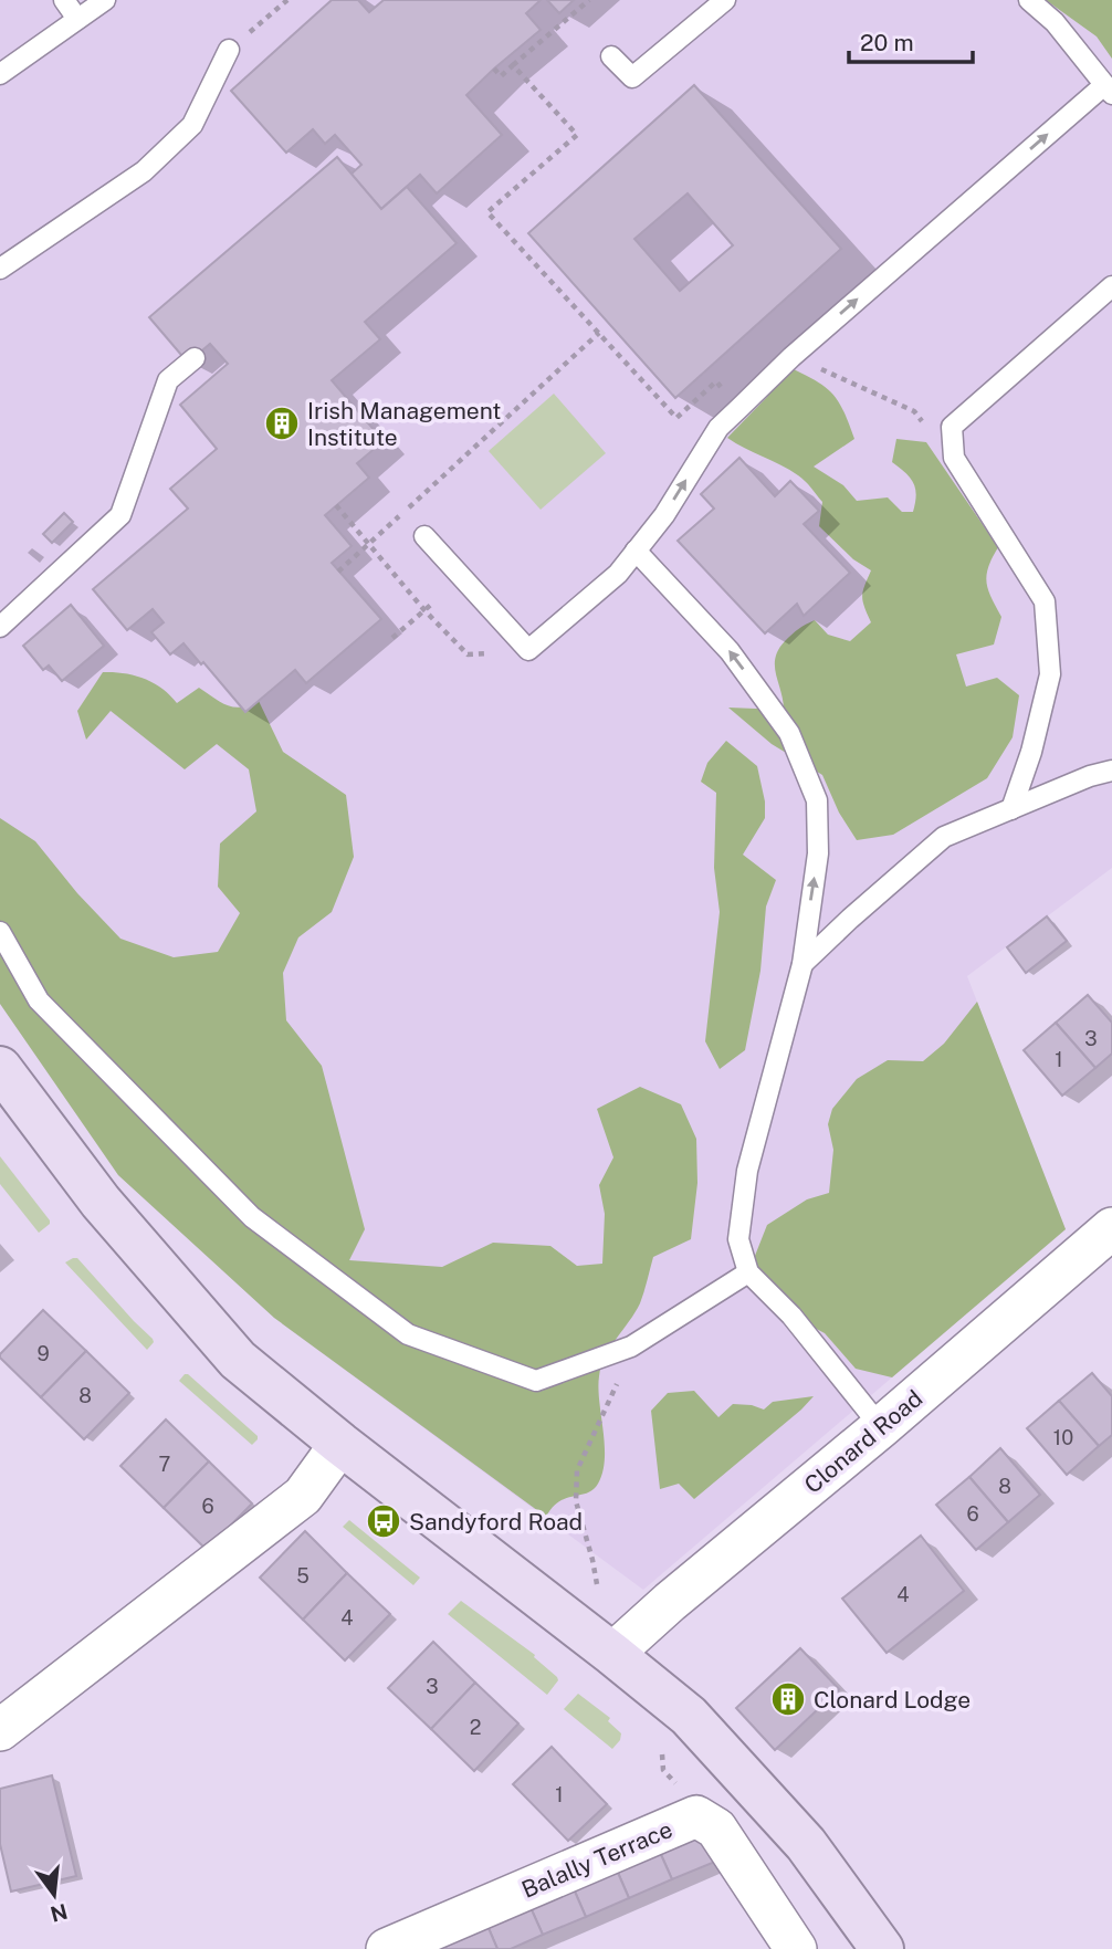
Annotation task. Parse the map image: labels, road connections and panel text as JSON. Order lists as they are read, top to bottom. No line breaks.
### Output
{"streets":{"street":["Clonard Road","Balally Terrace"]},"places":{"building":["Irish Management Institute","Clonard Lodge"],"bus stop":["Sandyford Road"]},"house_numbers":["3","1","9","8","10","7","8","6","6","5","4","4","3","2","1"],"scale_bar":"20 m","north":"bottom"}
